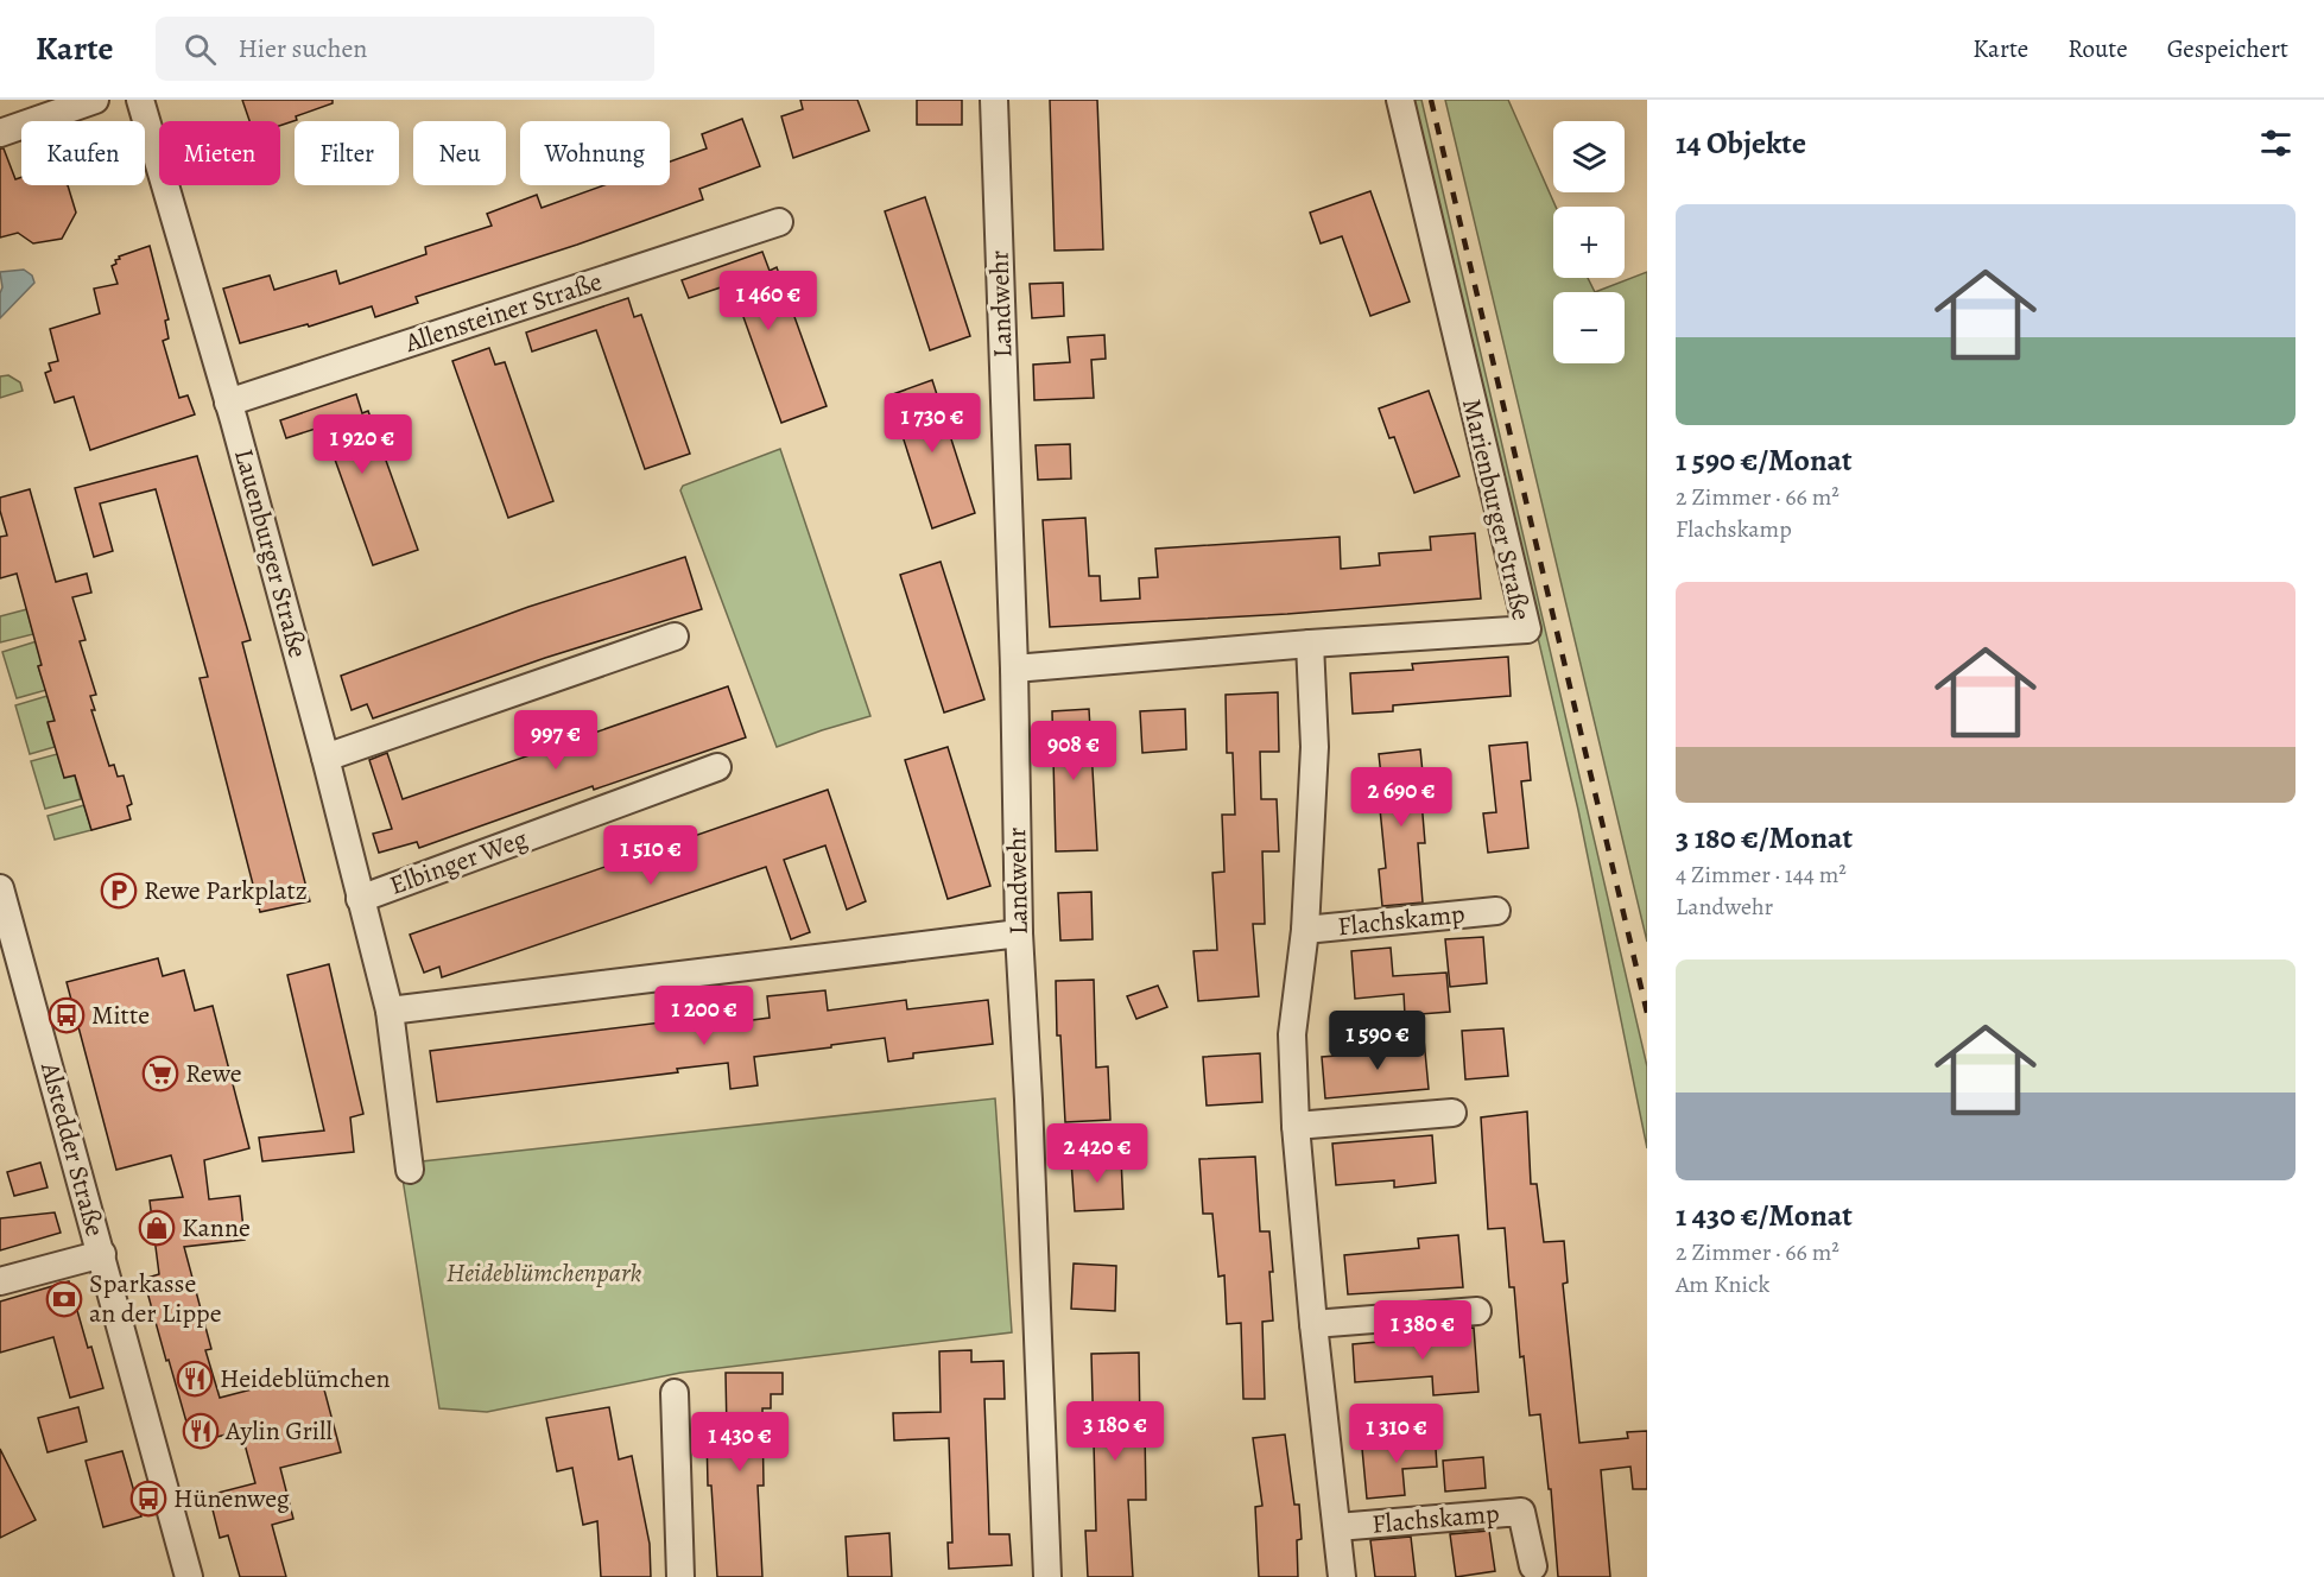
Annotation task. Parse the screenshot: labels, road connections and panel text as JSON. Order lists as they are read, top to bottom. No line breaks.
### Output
{"streets":{"street":["Landwehr","Allensteiner Straße","Marienburger Straße","Lauenburger Straße","Elbinger Weg","Flachskamp","Alstedder Straße"]},"crossings":[["Landwehr","Marienburger Straße"],["Allensteiner Straße","Lauenburger Straße"],["Marienburger Straße","Flachskamp"],["Lauenburger Straße","Elbinger Weg"]],"parks":["Heideblümchenpark"],"places":{"parking":["Rewe Parkplatz"],"bus stop":["Mitte","Hünenweg"],"supermarket":["Rewe"],"shop":["Kanne"],"bank":["Sparkasse an der Lippe"],"restaurant":["Heideblümchen","Aylin Grill"]},"page":{"header":"Karte","search":"Hier suchen","nav":["Karte","Route","Gespeichert"],"heading":"14 Objekte","map_buttons":["+","−"],"chip":["Kaufen","Mieten","Filter","Neu","Wohnung"],"list":[{"name":"1 590 €/Monat","note":"2 Zimmer · 66 m² · Flachskamp"},{"name":"3 180 €/Monat","note":"4 Zimmer · 144 m² · Landwehr"},{"name":"1 430 €/Monat","note":"2 Zimmer · 66 m² · Am Knick"}],"price":["1 460 €","1 730 €","1 920 €","997 €","908 €","2 690 €","1 510 €","1 200 €","1 590 €","2 420 €","1 380 €","3 180 €","1 310 €","1 430 €"]}}
